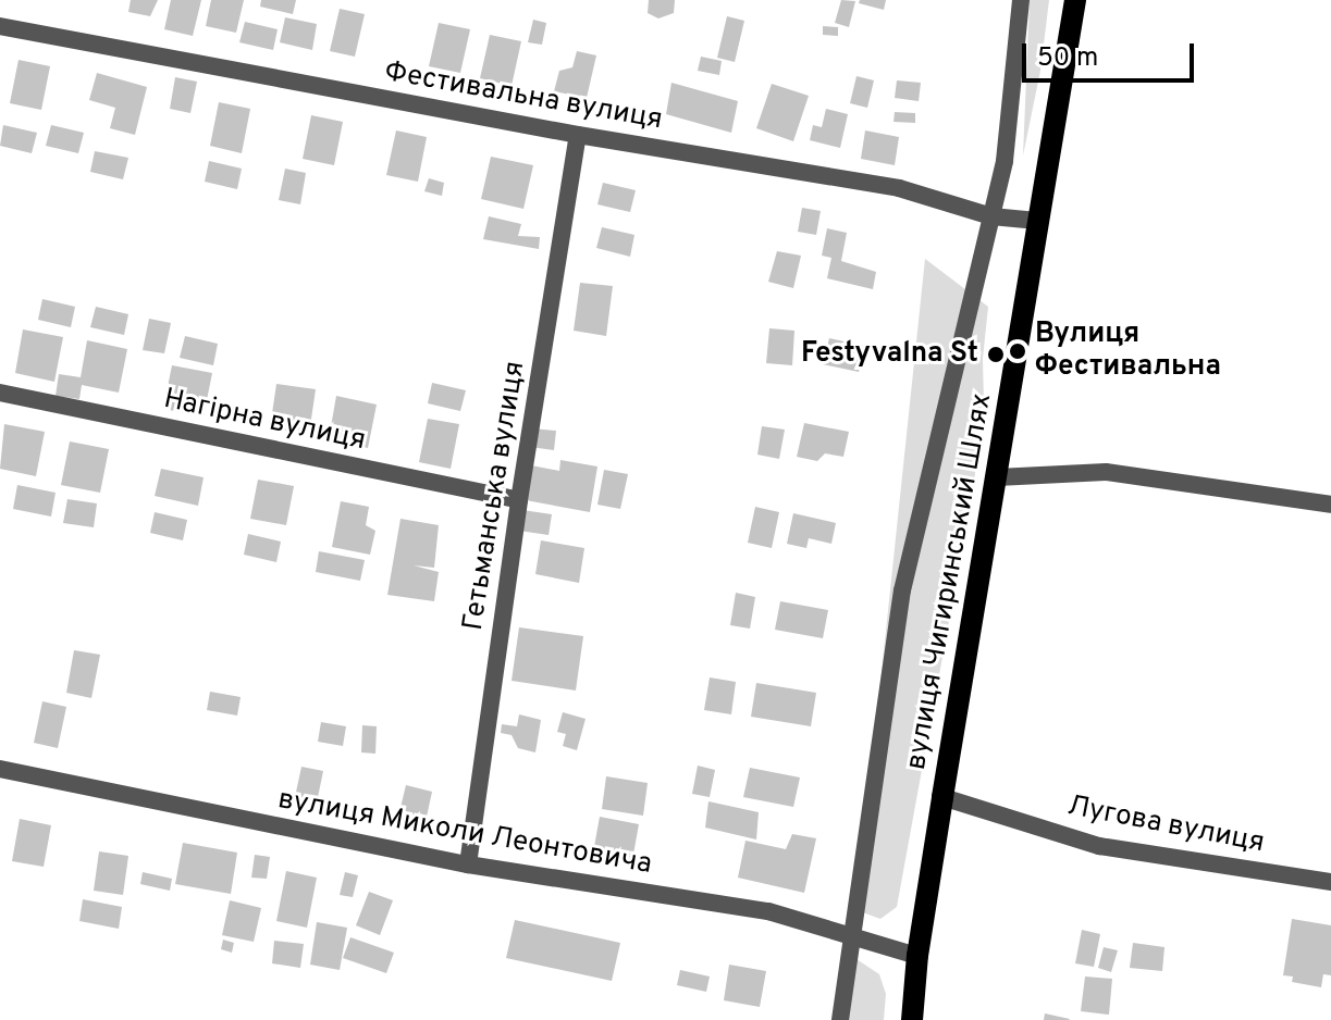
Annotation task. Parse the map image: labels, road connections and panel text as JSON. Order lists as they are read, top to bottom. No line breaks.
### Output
{"streets":{"main road":["вулиця Чигиринський Шлях"],"street":["Фестивальна вулиця","Нагірна вулиця","Гетьманська вулиця","Лугова вулиця","вулиця Миколи Леонтовича"]},"crossings":[["Фестивальна вулиця","Гетьманська вулиця"],["Фестивальна вулиця","вулиця Чигиринський Шлях"],["Нагірна вулиця","Гетьманська вулиця"],["Гетьманська вулиця","вулиця Миколи Леонтовича"],["вулиця Чигиринський Шлях","Лугова вулиця"],["вулиця Чигиринський Шлях","вулиця Миколи Леонтовича"]],"places":["Вулиця Фестивальна","Festyvalna St"],"scale_bar":"50 m"}
